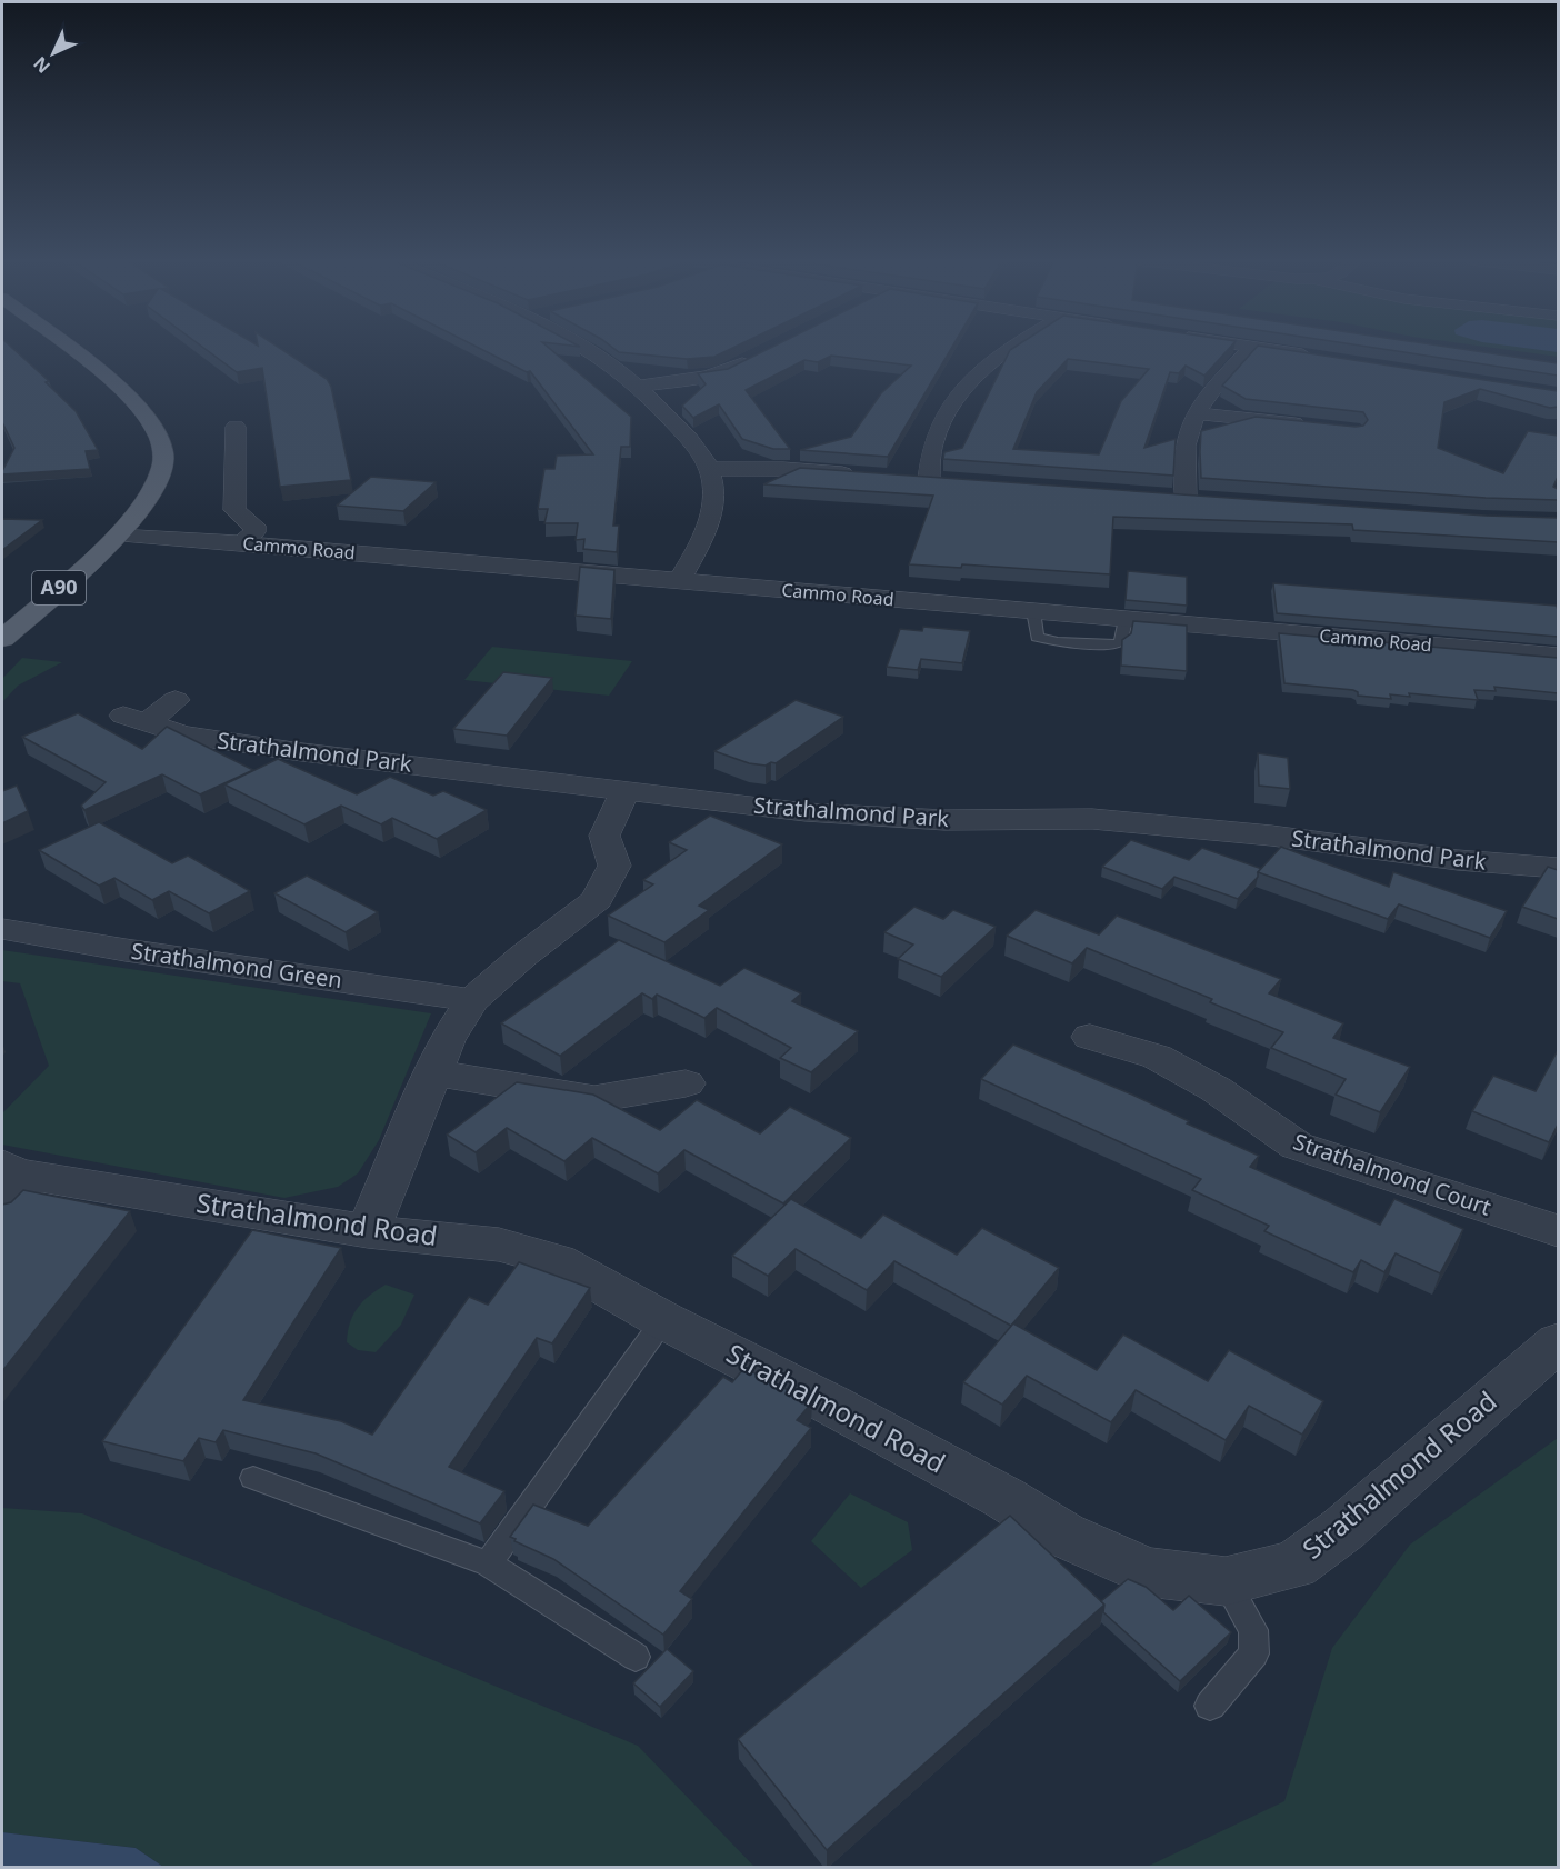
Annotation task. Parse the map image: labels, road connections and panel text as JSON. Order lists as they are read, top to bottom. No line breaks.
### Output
{"streets":{"main road":["A90"],"street":["Cammo Road","Strathalmond Park","Strathalmond Green","Strathalmond Court","Strathalmond Road"]},"crossings":[["Cammo Road","A90"]],"north":"bottom left"}
